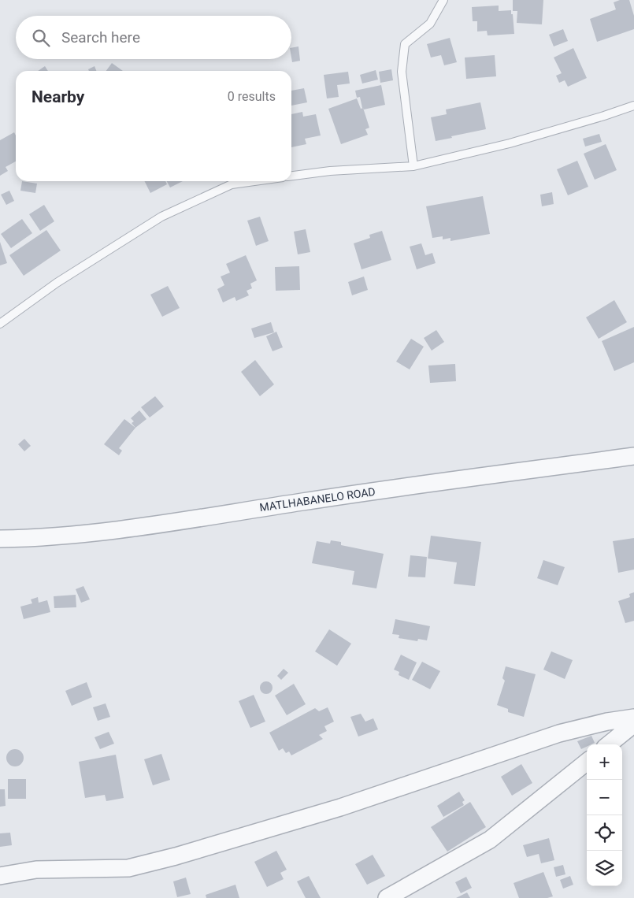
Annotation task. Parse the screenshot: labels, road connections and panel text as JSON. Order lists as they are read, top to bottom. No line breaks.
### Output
{"streets":{"street":["MATLHABANELO ROAD"]},"page":{"search":"Search here","heading":["Nearby","0 results"],"map_buttons":["+","−"]}}
